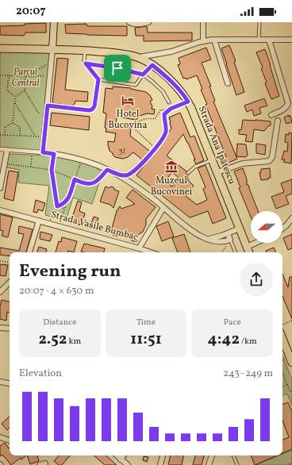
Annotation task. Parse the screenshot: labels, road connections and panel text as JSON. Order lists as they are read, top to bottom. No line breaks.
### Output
{"streets":{"main road":["Strada Ana Ipătescu"],"street":["Strada Vasile Bumbac"]},"parks":["Parcul Central"],"places":{"hotel":["Hotel Bucovina"],"museum":["Muzeul Bucovinei"]},"house_numbers":["31"],"north":"left","page":{"status":"20:07","heading":["Evening run","20:07 · 4 × 630 m"],"stats":[["Distance","2.52 km"],["Time","11:51"],["Pace","4:42 /km"]],"chart":["Elevation","243–249 m"]}}
